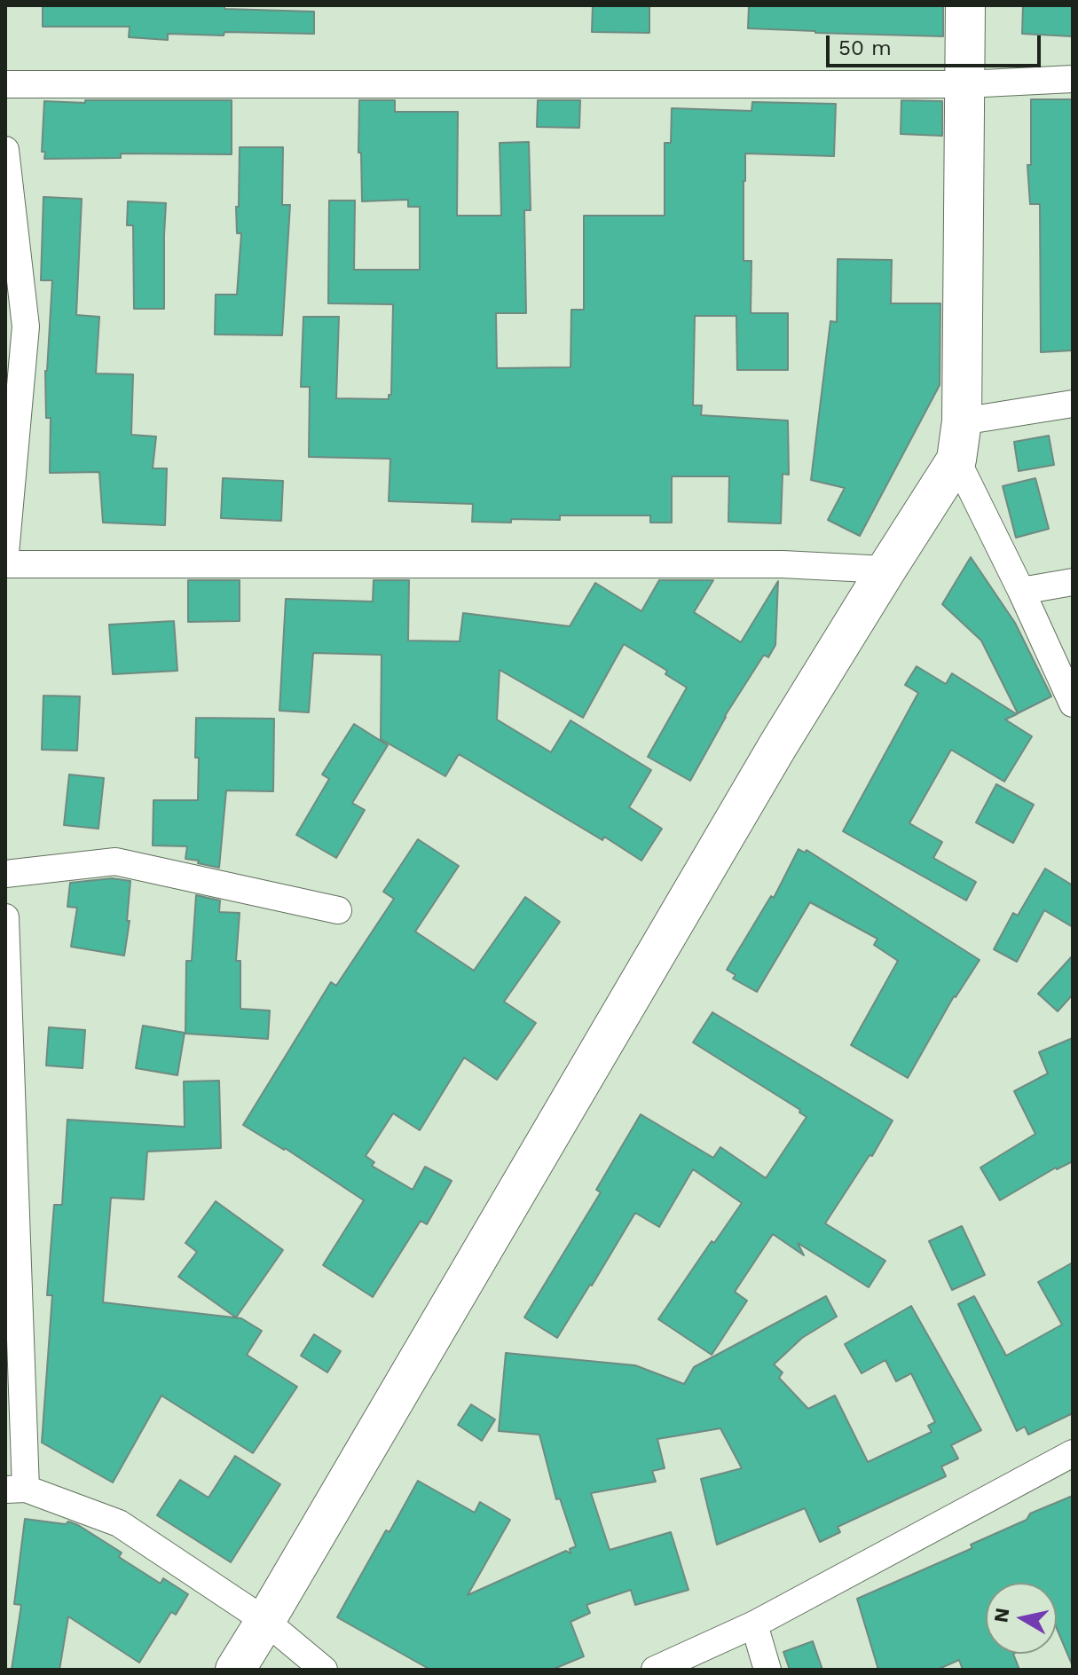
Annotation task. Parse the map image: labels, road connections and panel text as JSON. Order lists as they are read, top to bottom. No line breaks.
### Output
{"scale_bar":"50 m","north":"left"}
